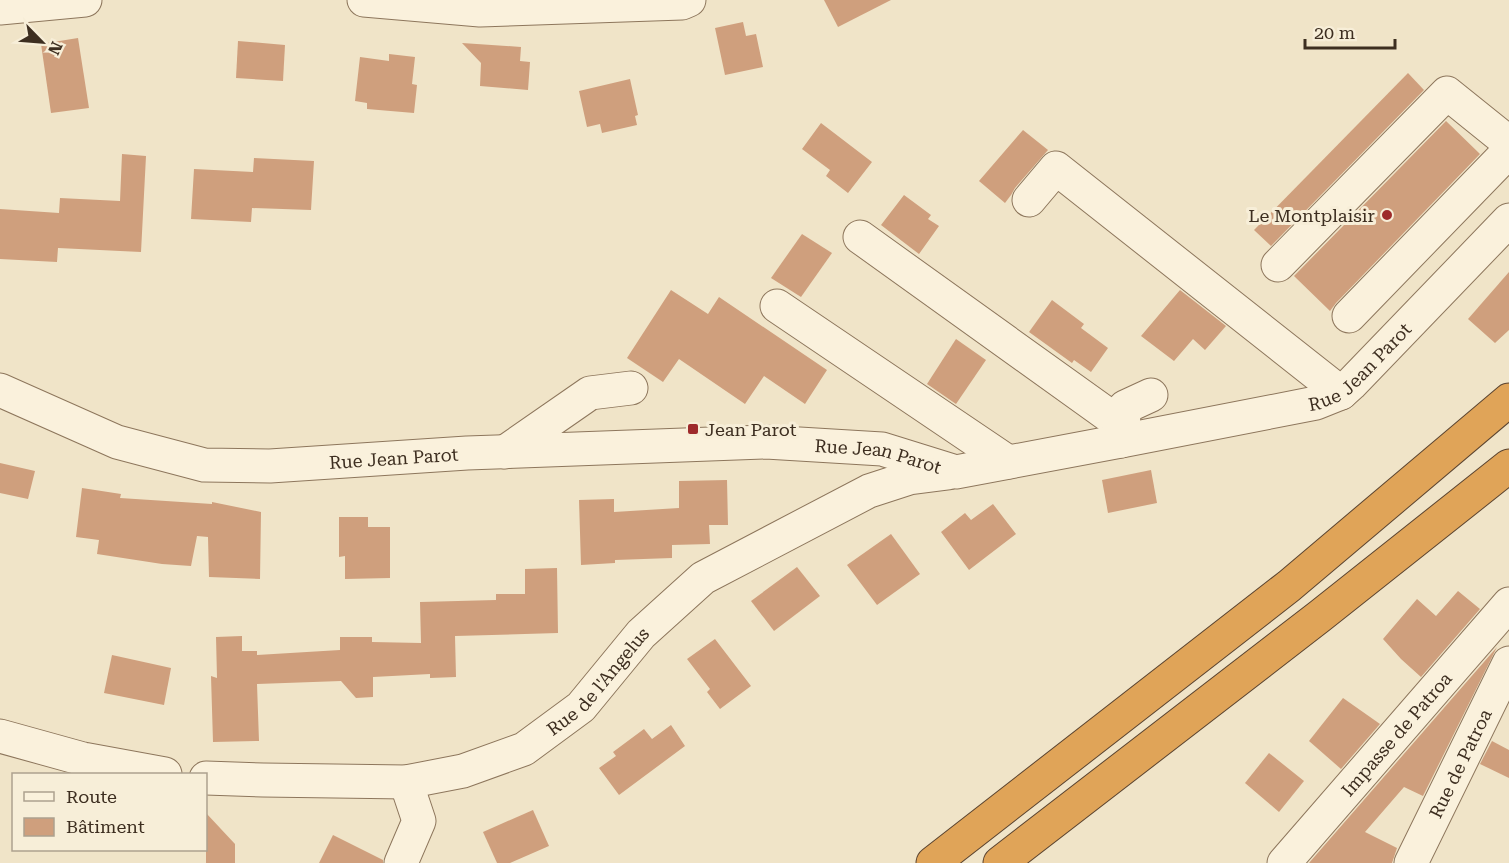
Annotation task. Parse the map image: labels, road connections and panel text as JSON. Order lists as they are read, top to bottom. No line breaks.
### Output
{"streets":{"street":["Rue Jean Parot","Rue de l'Angelus","Impasse de Patroa","Rue de Patroa"]},"crossings":[["Rue Jean Parot","Rue de l'Angelus"]],"places":{"other":["Le Montplaisir"],"transit":["Jean Parot"]},"legend":["Route","Bâtiment"],"scale_bar":"20 m","north":"bottom right"}
